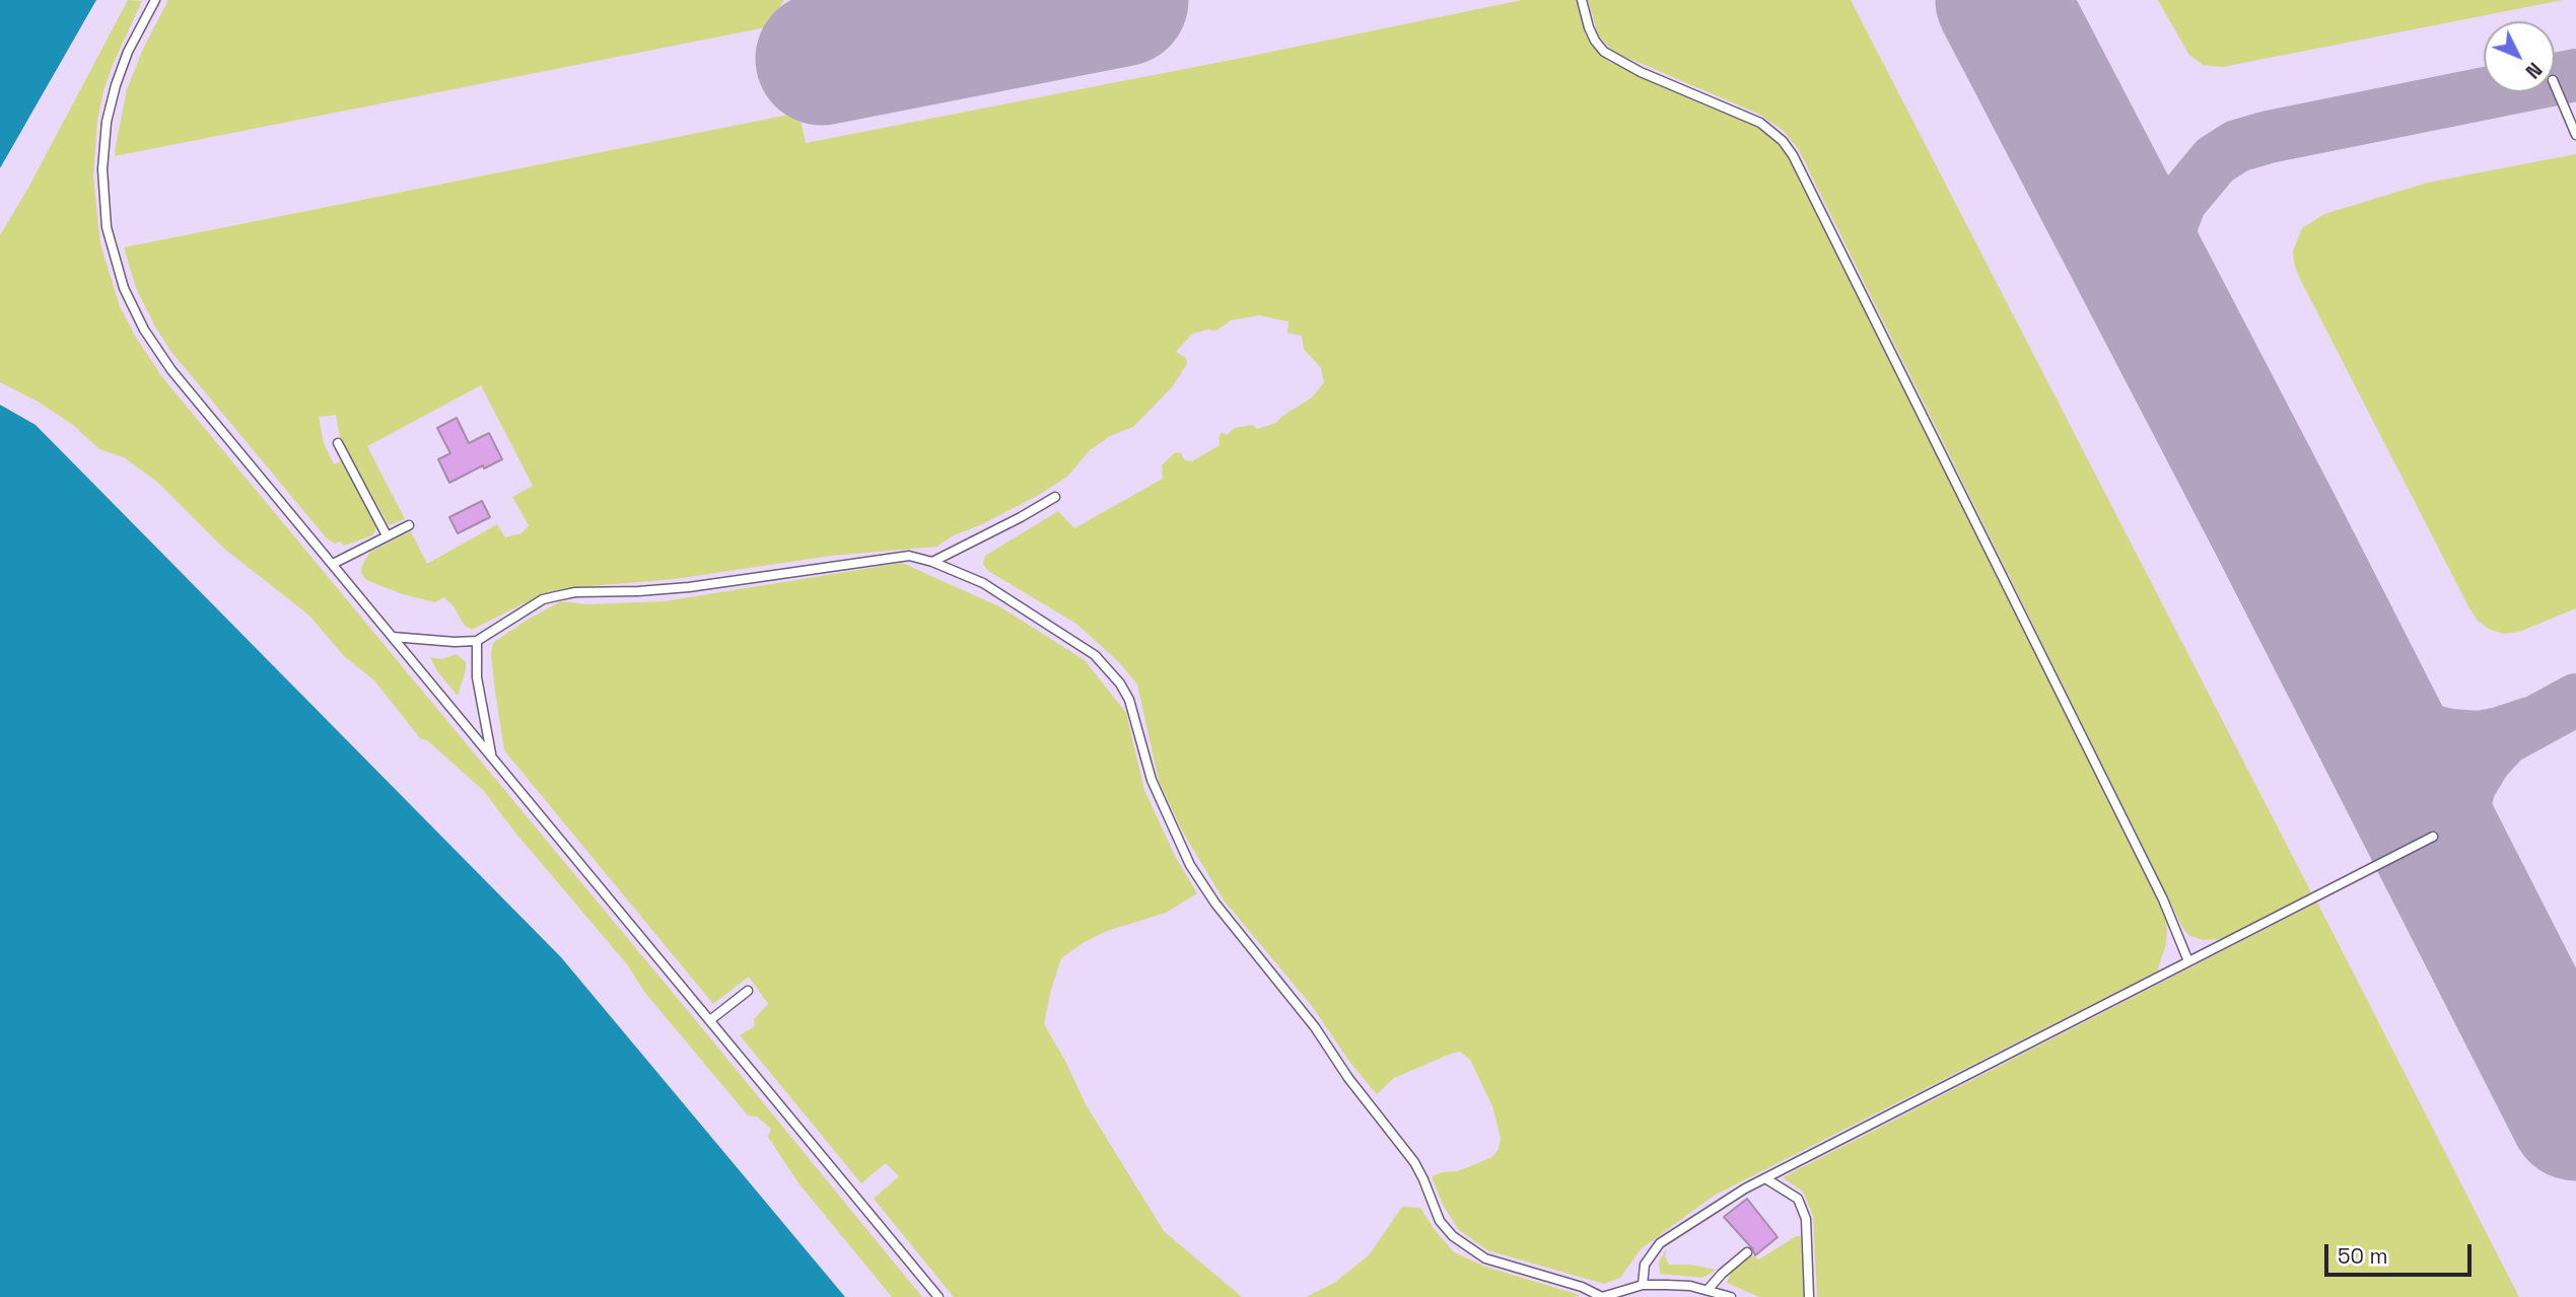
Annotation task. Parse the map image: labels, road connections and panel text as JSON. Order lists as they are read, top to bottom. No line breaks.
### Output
{"scale_bar":"50 m","north":"bottom right"}
